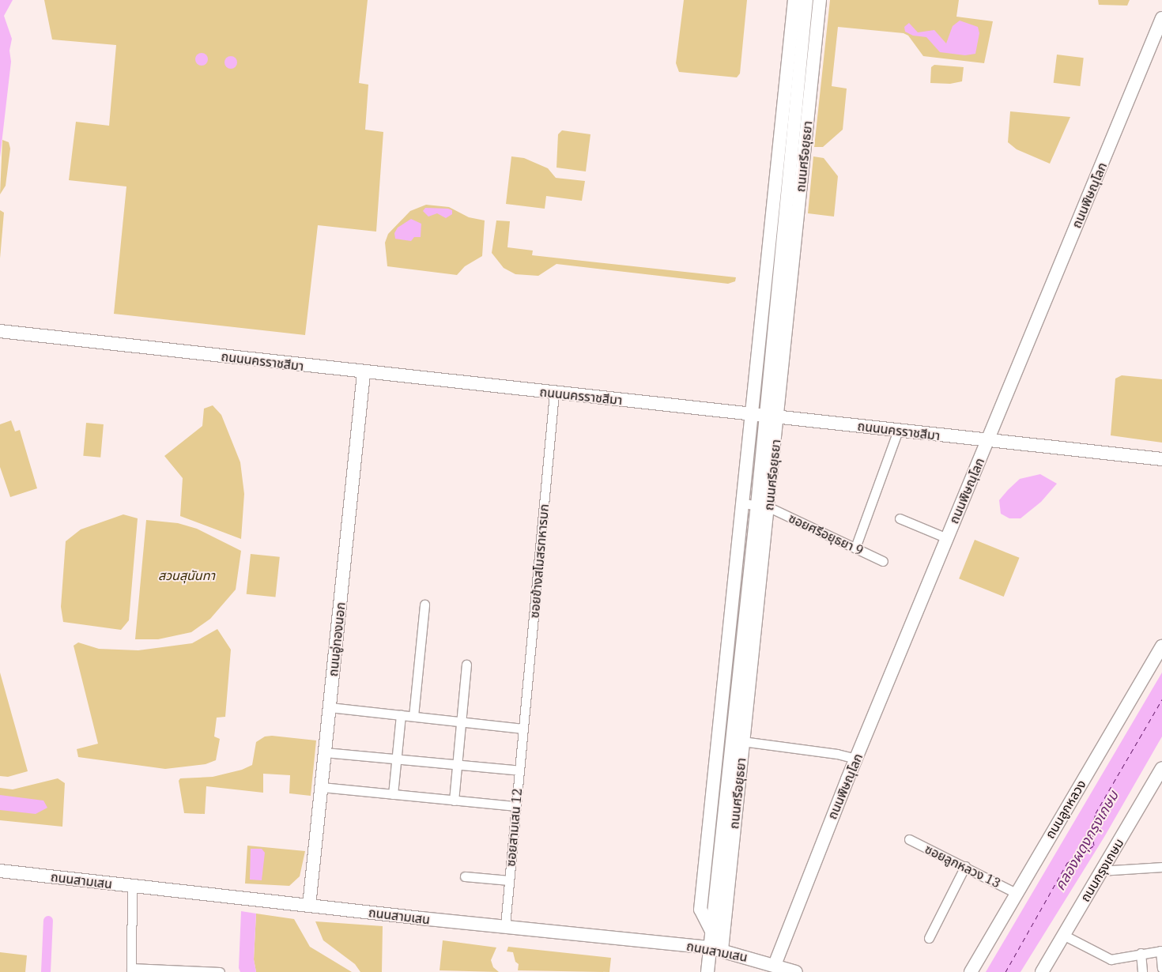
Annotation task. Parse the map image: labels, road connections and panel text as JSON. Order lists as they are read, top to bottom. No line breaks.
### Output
{"streets":{"main road":["ถนนศรีอยุธยา","ถนนพิษณุโลก","ถนนนครราชสีมา","ถนนอู่ทองนอก","ถนนลูกหลวง","ถนนกรุงเกษม","ถนนสามเสน"],"street":["ซอยศรีอยุธยา 9","ซอยข้างสโมสรทหารบก","ซอยสามเสน 12","ซอยลูกหลวง 13"]},"crossings":[["ถนนศรีอยุธยา","ถนนนครราชสีมา"],["ถนนศรีอยุธยา","ซอยศรีอยุธยา 9"],["ถนนศรีอยุธยา","ถนนสามเสน"],["ถนนพิษณุโลก","ถนนนครราชสีมา"],["ถนนพิษณุโลก","ถนนสามเสน"],["ถนนนครราชสีมา","ซอยข้างสโมสรทหารบก"],["ถนนนครราชสีมา","ถนนอู่ทองนอก"],["ซอยข้างสโมสรทหารบก","ซอยสามเสน 12"],["ถนนอู่ทองนอก","ถนนสามเสน"],["ถนนลูกหลวง","ซอยลูกหลวง 13"],["ซอยสามเสน 12","ถนนสามเสน"]],"water":["คลองผดุงกรุงเกษม"],"parks":["สวนสุนันทา"]}
